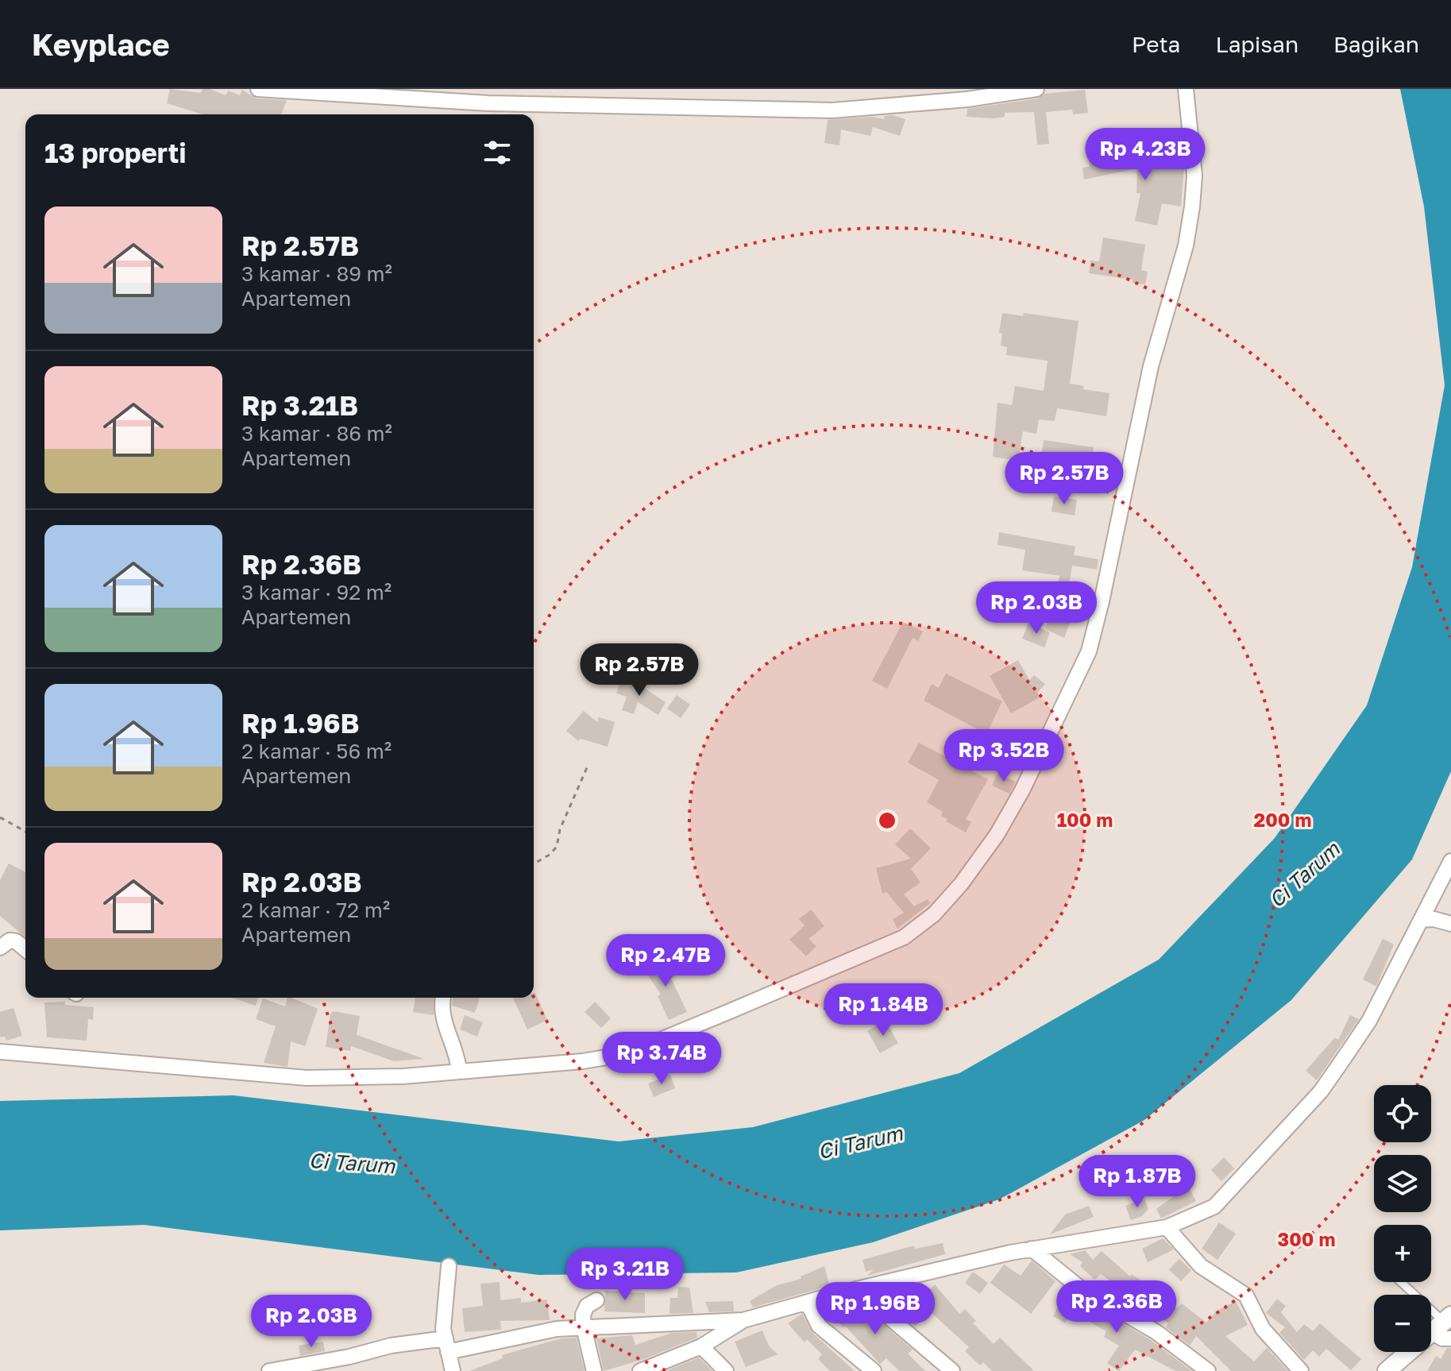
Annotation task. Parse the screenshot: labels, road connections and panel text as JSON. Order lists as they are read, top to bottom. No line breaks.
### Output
{"water":["Ci Tarum"],"page":{"header":"Keyplace","nav":["Peta","Lapisan","Bagikan"],"heading":"13 properti","price":["Rp 4.23B","Rp 2.57B","Rp 2.03B","Rp 2.57B","Rp 3.52B","Rp 2.47B","Rp 1.84B","Rp 3.74B","Rp 1.87B","Rp 3.21B","Rp 2.36B","Rp 1.96B","Rp 2.03B"],"list":[{"name":"Rp 2.57B","note":"3 kamar · 89 m² · Apartemen"},{"name":"Rp 3.21B","note":"3 kamar · 86 m² · Apartemen"},{"name":"Rp 2.36B","note":"3 kamar · 92 m² · Apartemen"},{"name":"Rp 1.96B","note":"2 kamar · 56 m² · Apartemen"},{"name":"Rp 2.03B","note":"2 kamar · 72 m² · Apartemen"}],"map_buttons":["+","−"]},"rings":["100 m","200 m","300 m"]}
